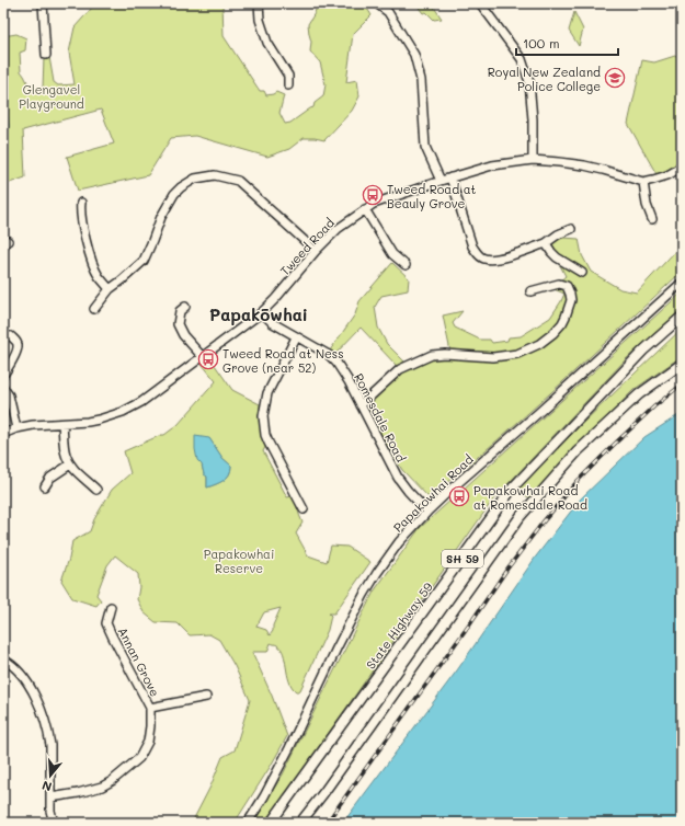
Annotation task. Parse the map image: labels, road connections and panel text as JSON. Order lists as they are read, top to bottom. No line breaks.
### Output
{"streets":{"main road":["SH 59","State Highway 59"],"street":["Tweed Road","Romesdale Road","Papakowhai Road","Annan Grove"]},"crossings":[["Tweed Road","Romesdale Road"],["Romesdale Road","Papakowhai Road"]],"districts":["Papakōwhai"],"parks":["Glengavel Playground","Papakowhai Reserve"],"places":{"school or university":["Royal New Zealand Police College"],"bus stop":["Tweed Road at Beauly Grove","Tweed Road at Ness Grove (near 52)","Papakowhai Road at Romesdale Road"]},"scale_bar":"100 m","north":"bottom"}
